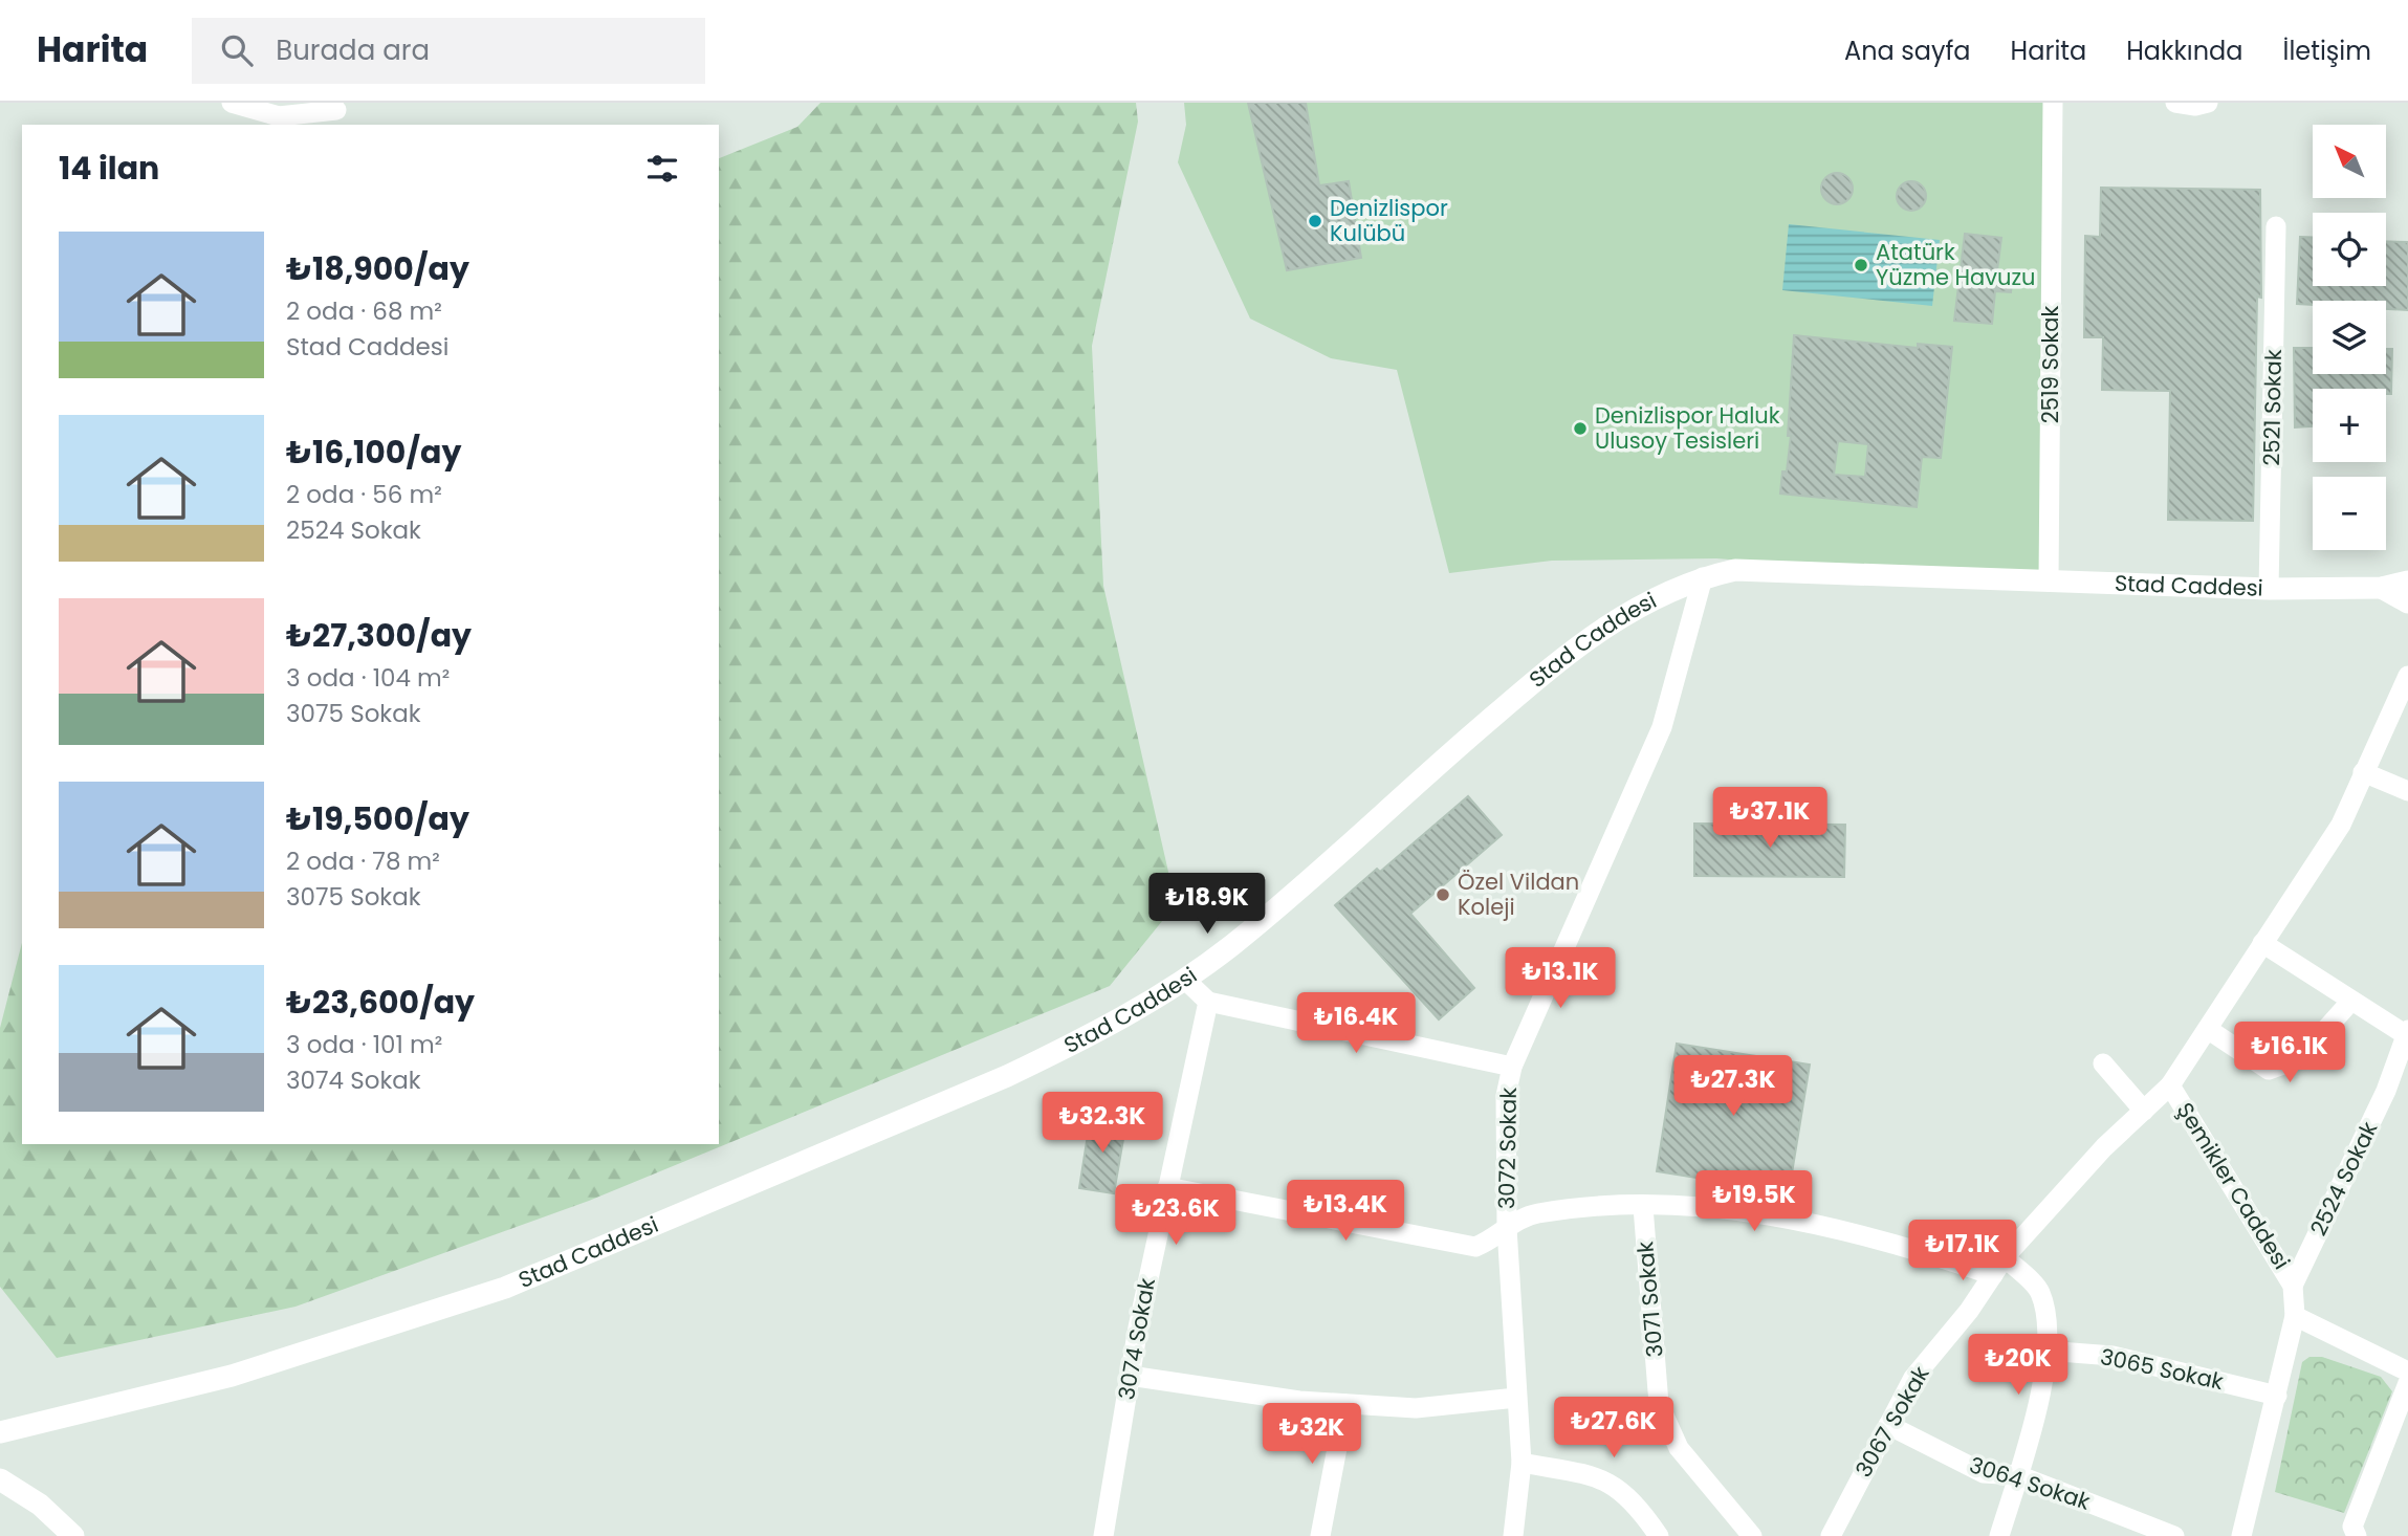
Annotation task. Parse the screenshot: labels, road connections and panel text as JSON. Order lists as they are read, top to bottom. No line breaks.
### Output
{"streets":{"street":["2519 Sokak","2521 Sokak","Stad Caddesi","3072 Sokak","2524 Sokak","Şemikler Caddesi","3071 Sokak","3074 Sokak","3065 Sokak","3067 Sokak","3064 Sokak"]},"crossings":[["2519 Sokak","Stad Caddesi"],["2521 Sokak","Stad Caddesi"],["Stad Caddesi","3072 Sokak"],["2524 Sokak","Şemikler Caddesi"],["Şemikler Caddesi","3065 Sokak"],["Şemikler Caddesi","3067 Sokak"],["3067 Sokak","3064 Sokak"]],"places":["Denizlispor Kulübü","Atatürk Yüzme Havuzu","Denizlispor Haluk Ulusoy Tesisleri","Özel Vildan Koleji"],"north":"top left","page":{"header":"Harita","search":"Burada ara","nav":["Ana sayfa","Harita","Hakkında","İletişim"],"map_buttons":["+","−"],"heading":"14 ilan","list":[{"name":"₺18,900/ay","note":"2 oda · 68 m² · Stad Caddesi"},{"name":"₺16,100/ay","note":"2 oda · 56 m² · 2524 Sokak"},{"name":"₺27,300/ay","note":"3 oda · 104 m² · 3075 Sokak"},{"name":"₺19,500/ay","note":"2 oda · 78 m² · 3075 Sokak"},{"name":"₺23,600/ay","note":"3 oda · 101 m² · 3074 Sokak"}],"price":["₺37.1K","₺18.9K","₺13.1K","₺16.4K","₺16.1K","₺27.3K","₺32.3K","₺19.5K","₺13.4K","₺23.6K","₺17.1K","₺20K","₺27.6K","₺32K"]}}
